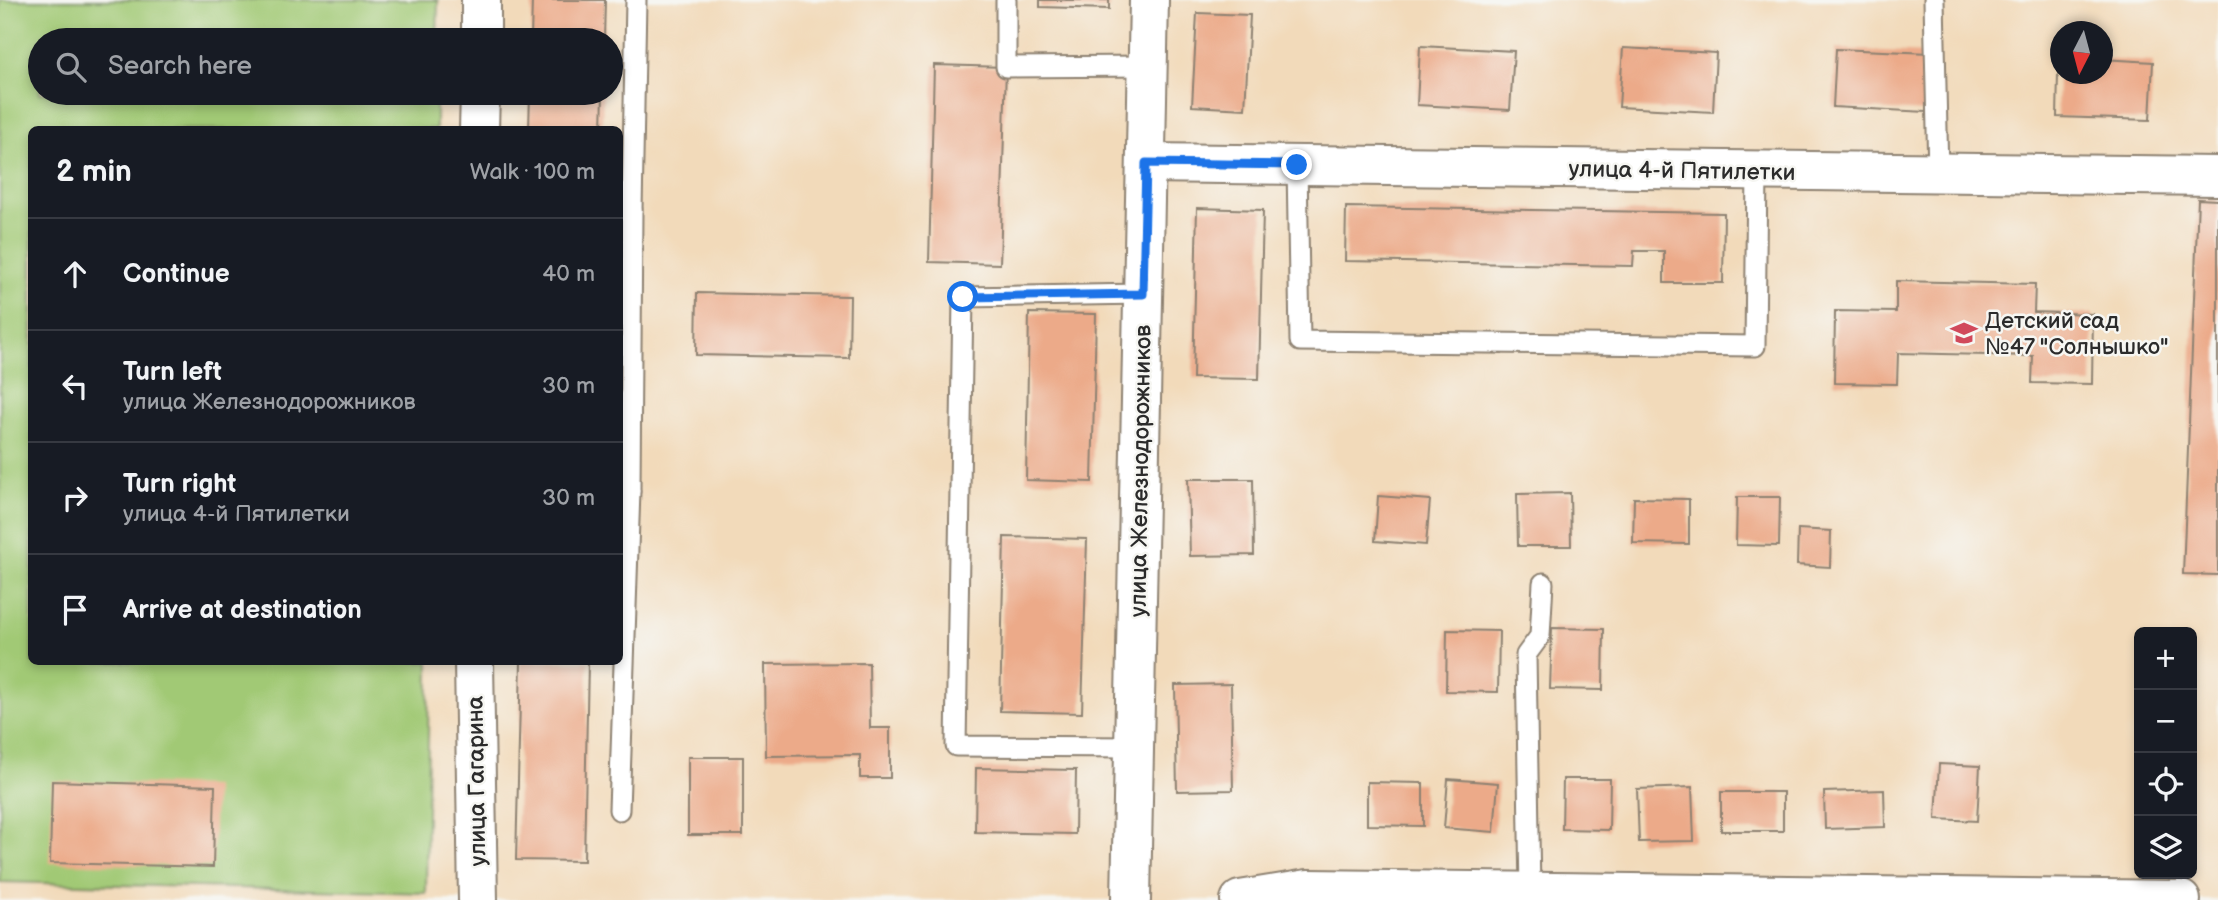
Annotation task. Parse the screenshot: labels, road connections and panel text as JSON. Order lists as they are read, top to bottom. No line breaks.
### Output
{"streets":{"street":["улица 4-й Пятилетки","улица Железнодорожников","улица Гагарина"]},"crossings":[["улица 4-й Пятилетки","улица Железнодорожников"]],"places":{"school or university":["Детский сад №47 \"Солнышко\""]},"north":"bottom","page":{"search":"Search here","heading":["2 min","Walk · 100 m"],"list":[["Continue","40 m"],["Turn left","улица Железнодорожников","30 m"],["Turn right","улица 4-й Пятилетки","30 m"],"Arrive at destination"],"map_buttons":["+","−"]}}
